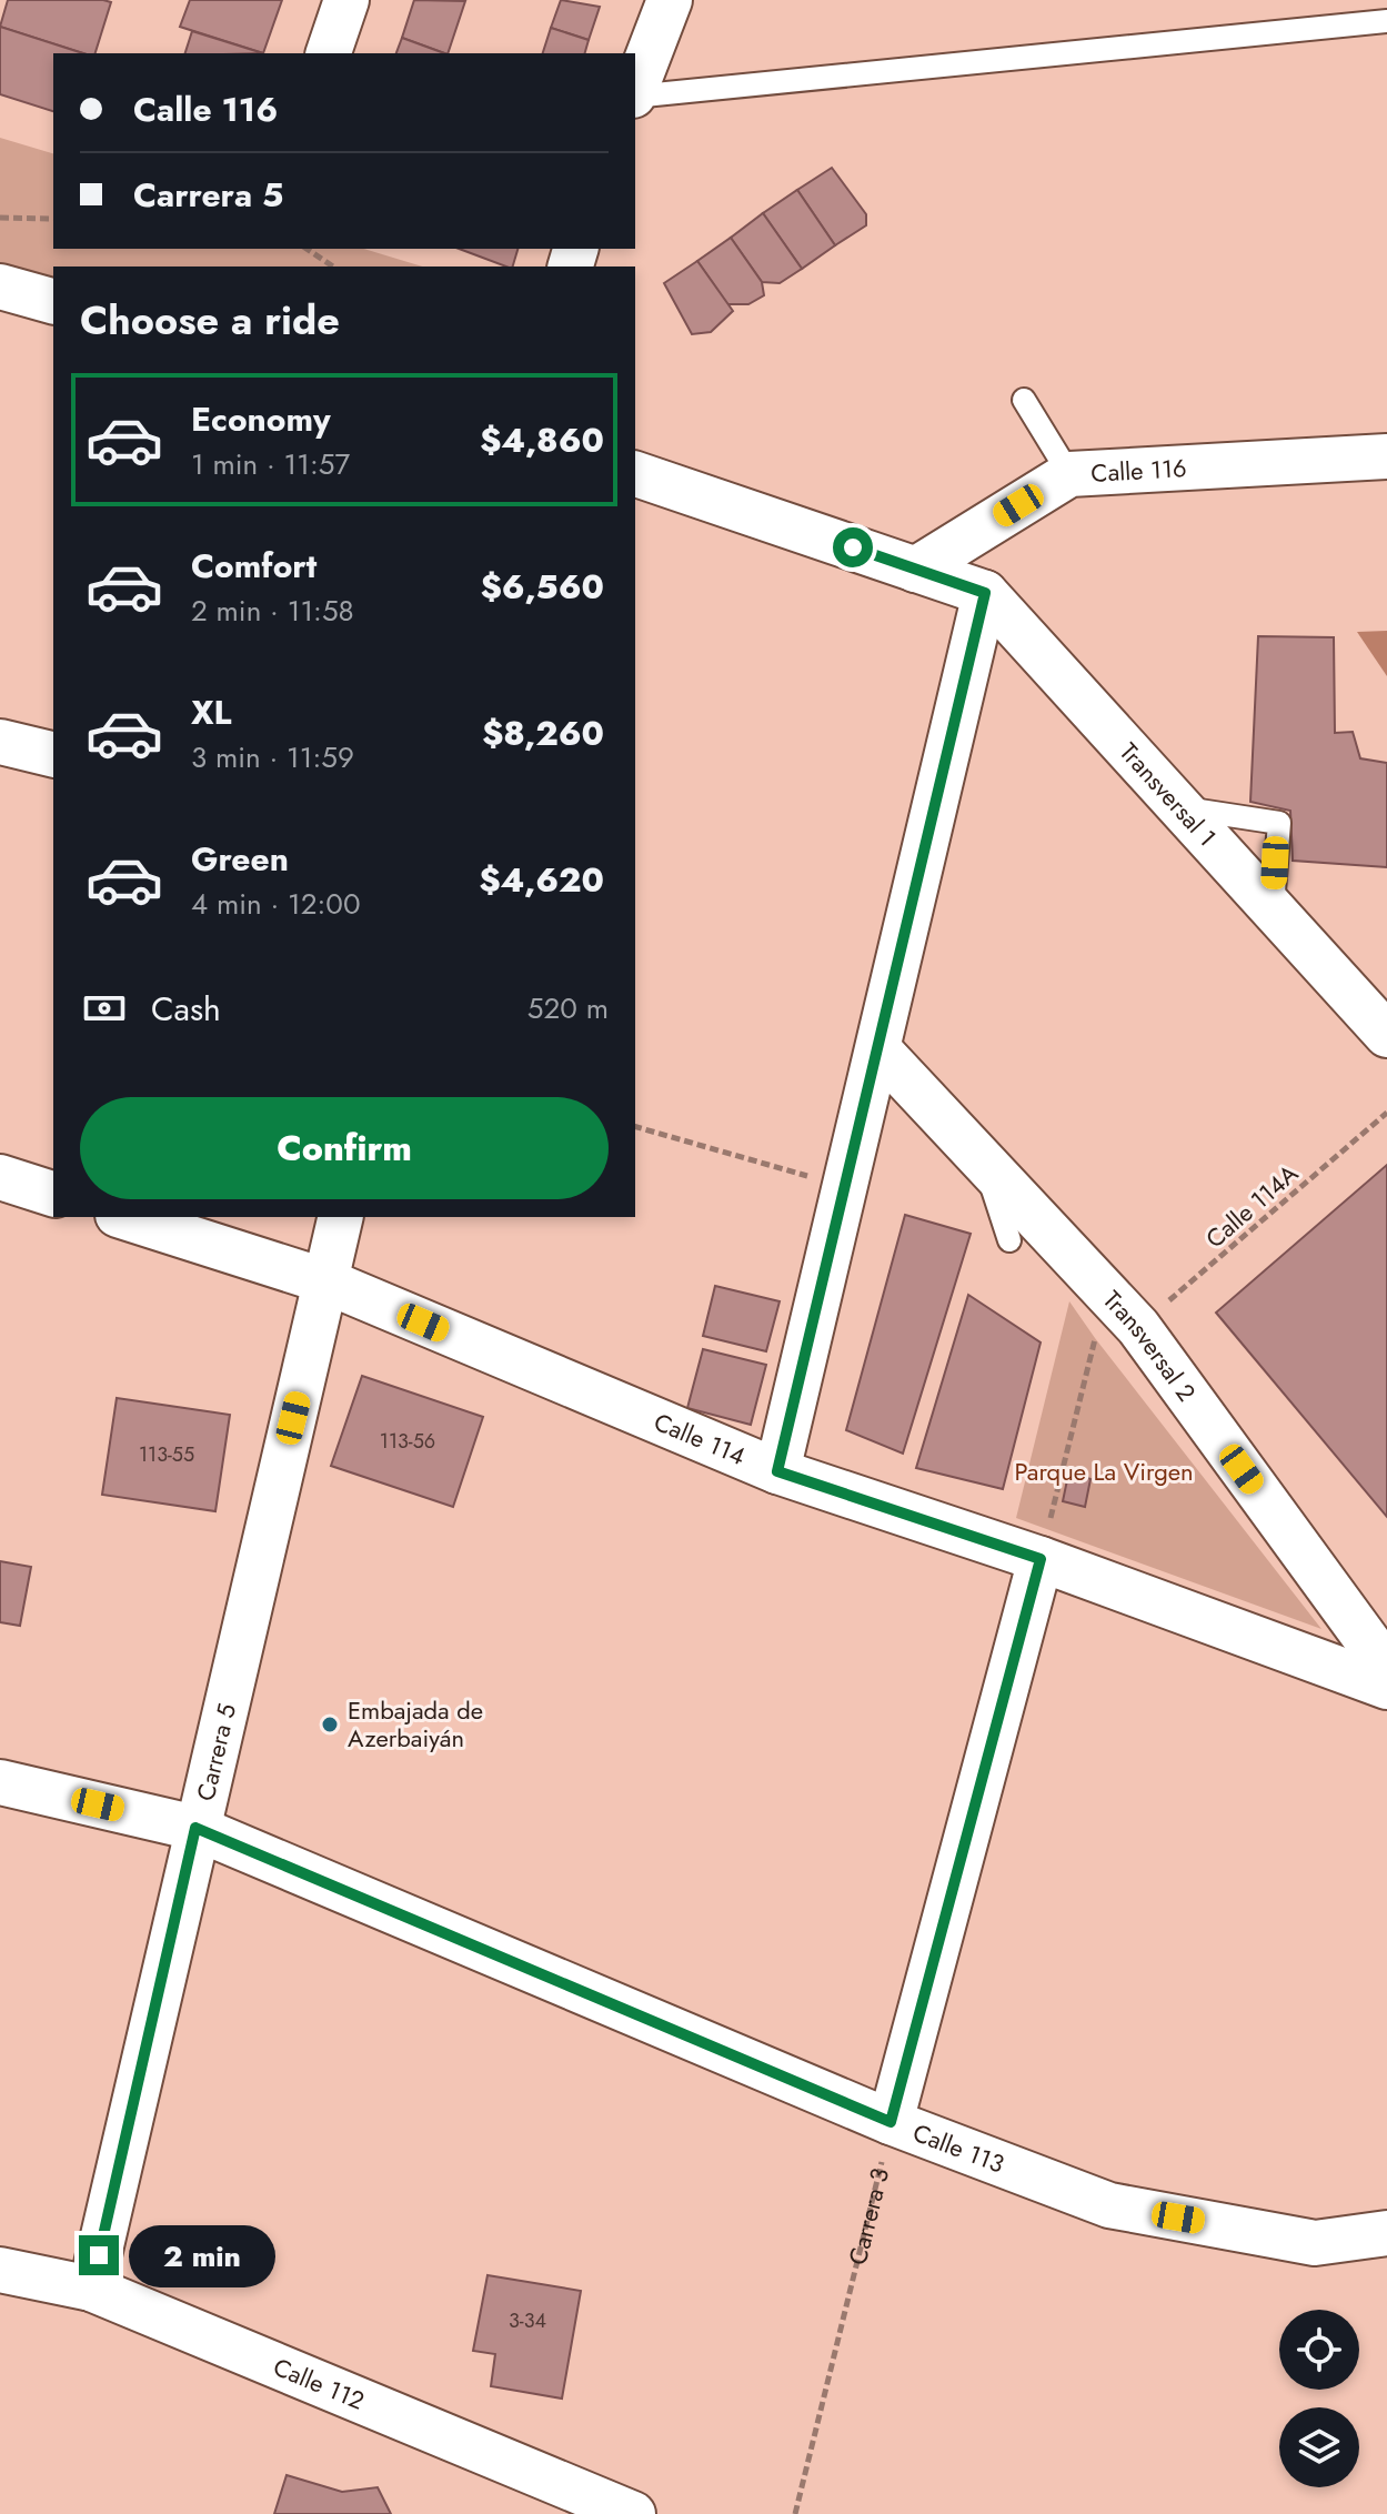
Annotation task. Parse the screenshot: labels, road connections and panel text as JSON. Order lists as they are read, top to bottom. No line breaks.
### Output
{"streets":{"street":["Calle 116","Transversal 1","Transversal 2","Calle 114","Carrera 5","Calle 113","Calle 112"],"path":["Calle 114A","Carrera 3"]},"crossings":[["Calle 114A","Transversal 2"],["Calle 114","Carrera 5"],["Carrera 5","Calle 113"],["Carrera 5","Calle 112"],["Calle 113","Carrera 3"]],"parks":["Parque La Virgen"],"places":["Embajada de Azerbaiyán"],"house_numbers":["113-56","113-55","3-34"],"page":{"banner":["Calle 116","Carrera 5"],"heading":"Choose a ride","list":[{"name":"Economy","note":"1 min · 11:57","value":"$4,860"},{"name":"Comfort","note":"2 min · 11:58","value":"$6,560"},{"name":"XL","note":"3 min · 11:59","value":"$8,260"},{"name":"Green","note":"4 min · 12:00","value":"$4,620"}],"pay":["Cash","520 m"],"buttons":"Confirm","bubble":"2 min"}}
